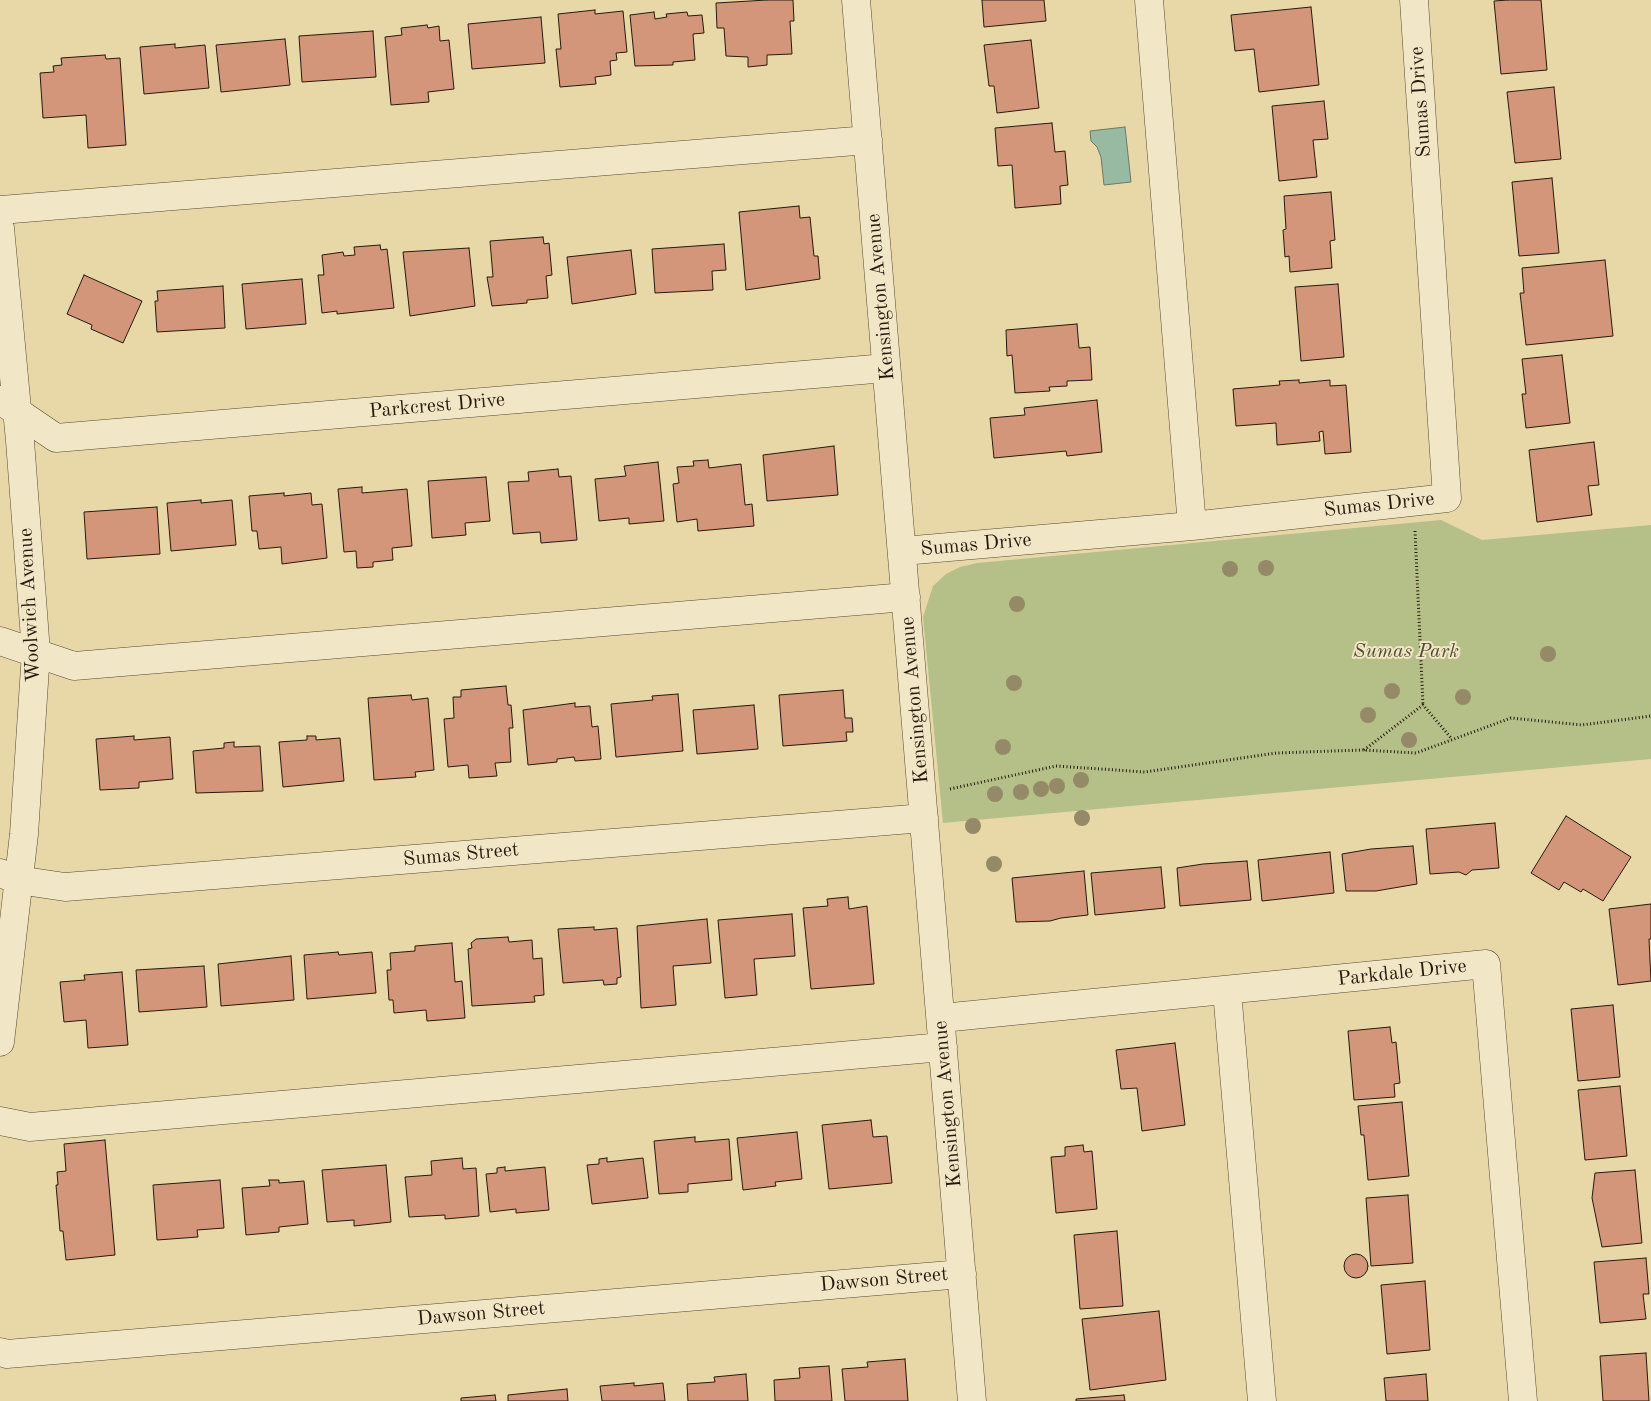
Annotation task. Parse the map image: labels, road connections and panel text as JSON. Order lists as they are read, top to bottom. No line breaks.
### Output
{"streets":{"street":["Sumas Drive","Kensington Avenue","Parkcrest Drive","Woolwich Avenue","Sumas Street","Parkdale Drive","Dawson Street"]},"crossings":[["Sumas Drive","Kensington Avenue"],["Kensington Avenue","Parkcrest Drive"],["Kensington Avenue","Sumas Street"],["Kensington Avenue","Parkdale Drive"],["Kensington Avenue","Dawson Street"],["Parkcrest Drive","Woolwich Avenue"],["Woolwich Avenue","Sumas Street"]],"parks":["Sumas Park"]}
